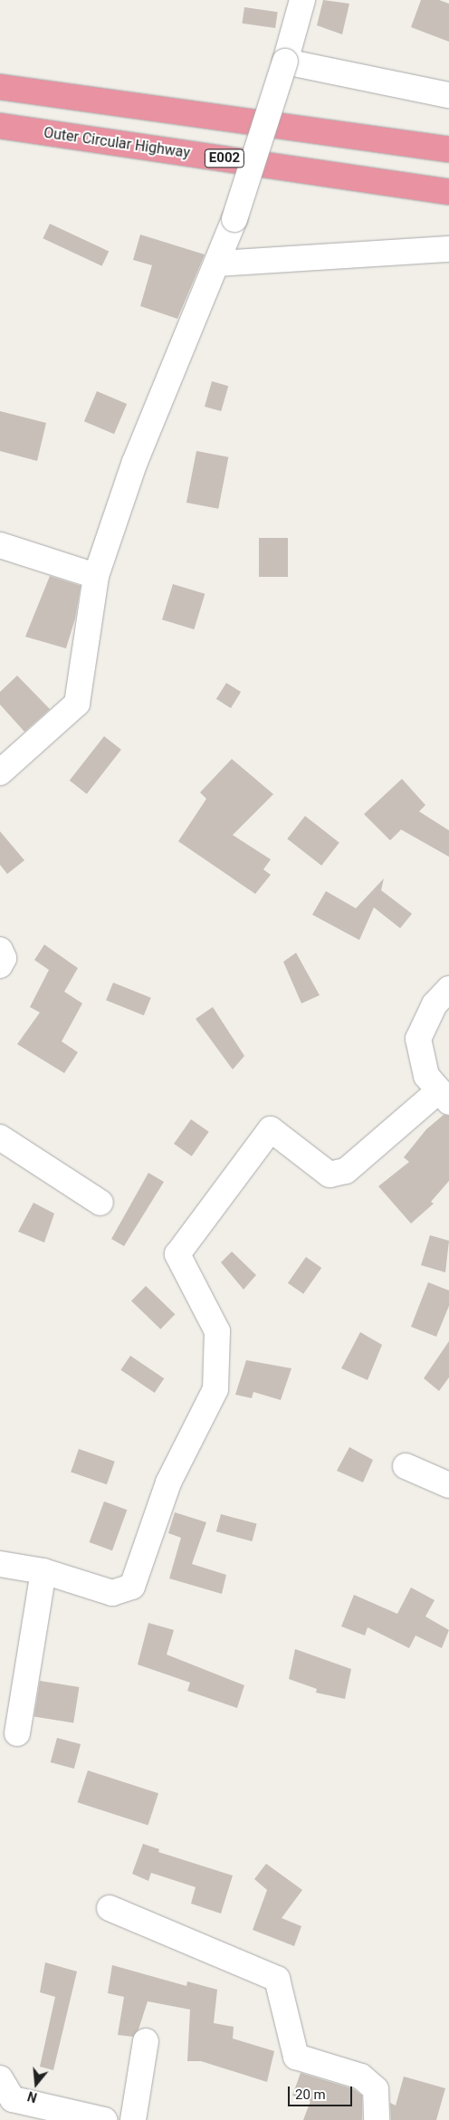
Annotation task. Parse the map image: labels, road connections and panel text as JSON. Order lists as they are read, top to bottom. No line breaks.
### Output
{"streets":{"highway":["Outer Circular Highway","E002"]},"scale_bar":"20 m","north":"bottom"}
